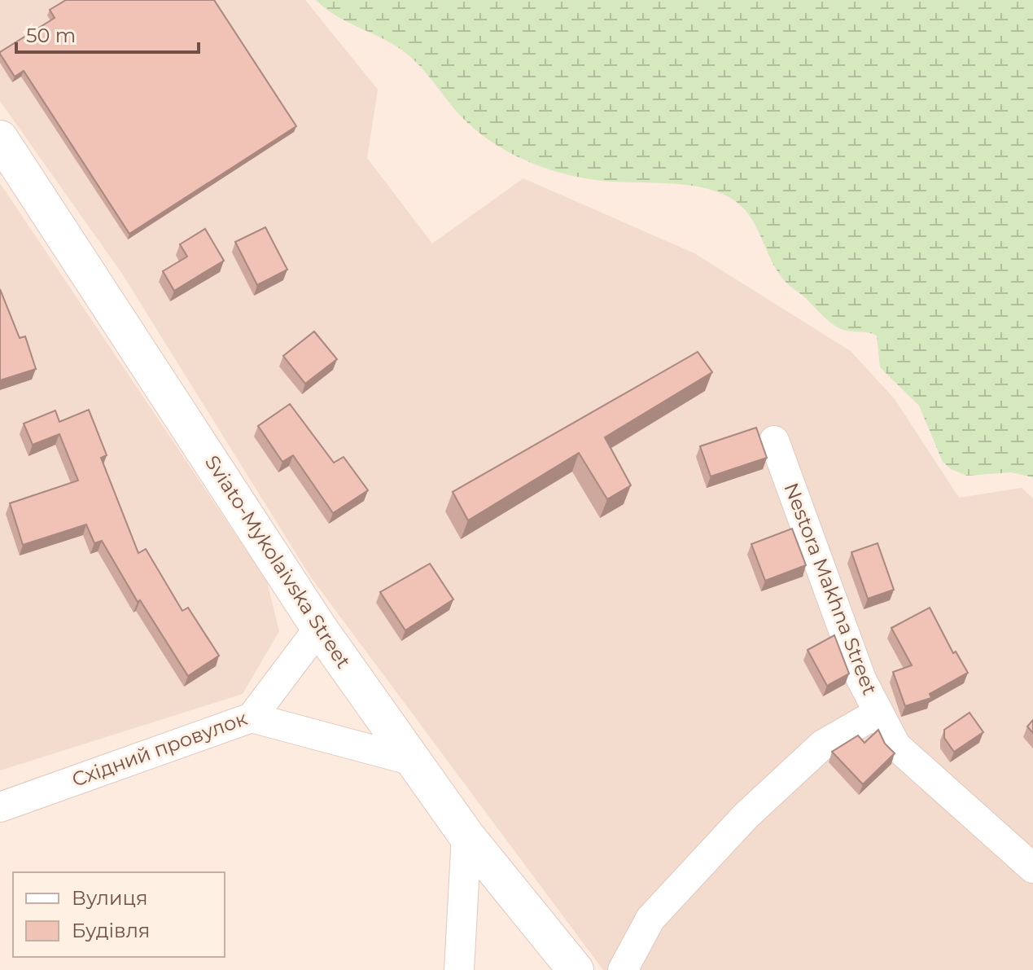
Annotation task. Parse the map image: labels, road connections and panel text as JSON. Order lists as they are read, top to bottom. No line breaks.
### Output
{"streets":{"street":["Sviato-Mykolaivska Street","Nestora Makhna Street","Східний провулок"]},"crossings":[["Sviato-Mykolaivska Street","Східний провулок"]],"legend":["Вулиця","Будівля"],"scale_bar":"50 m"}
